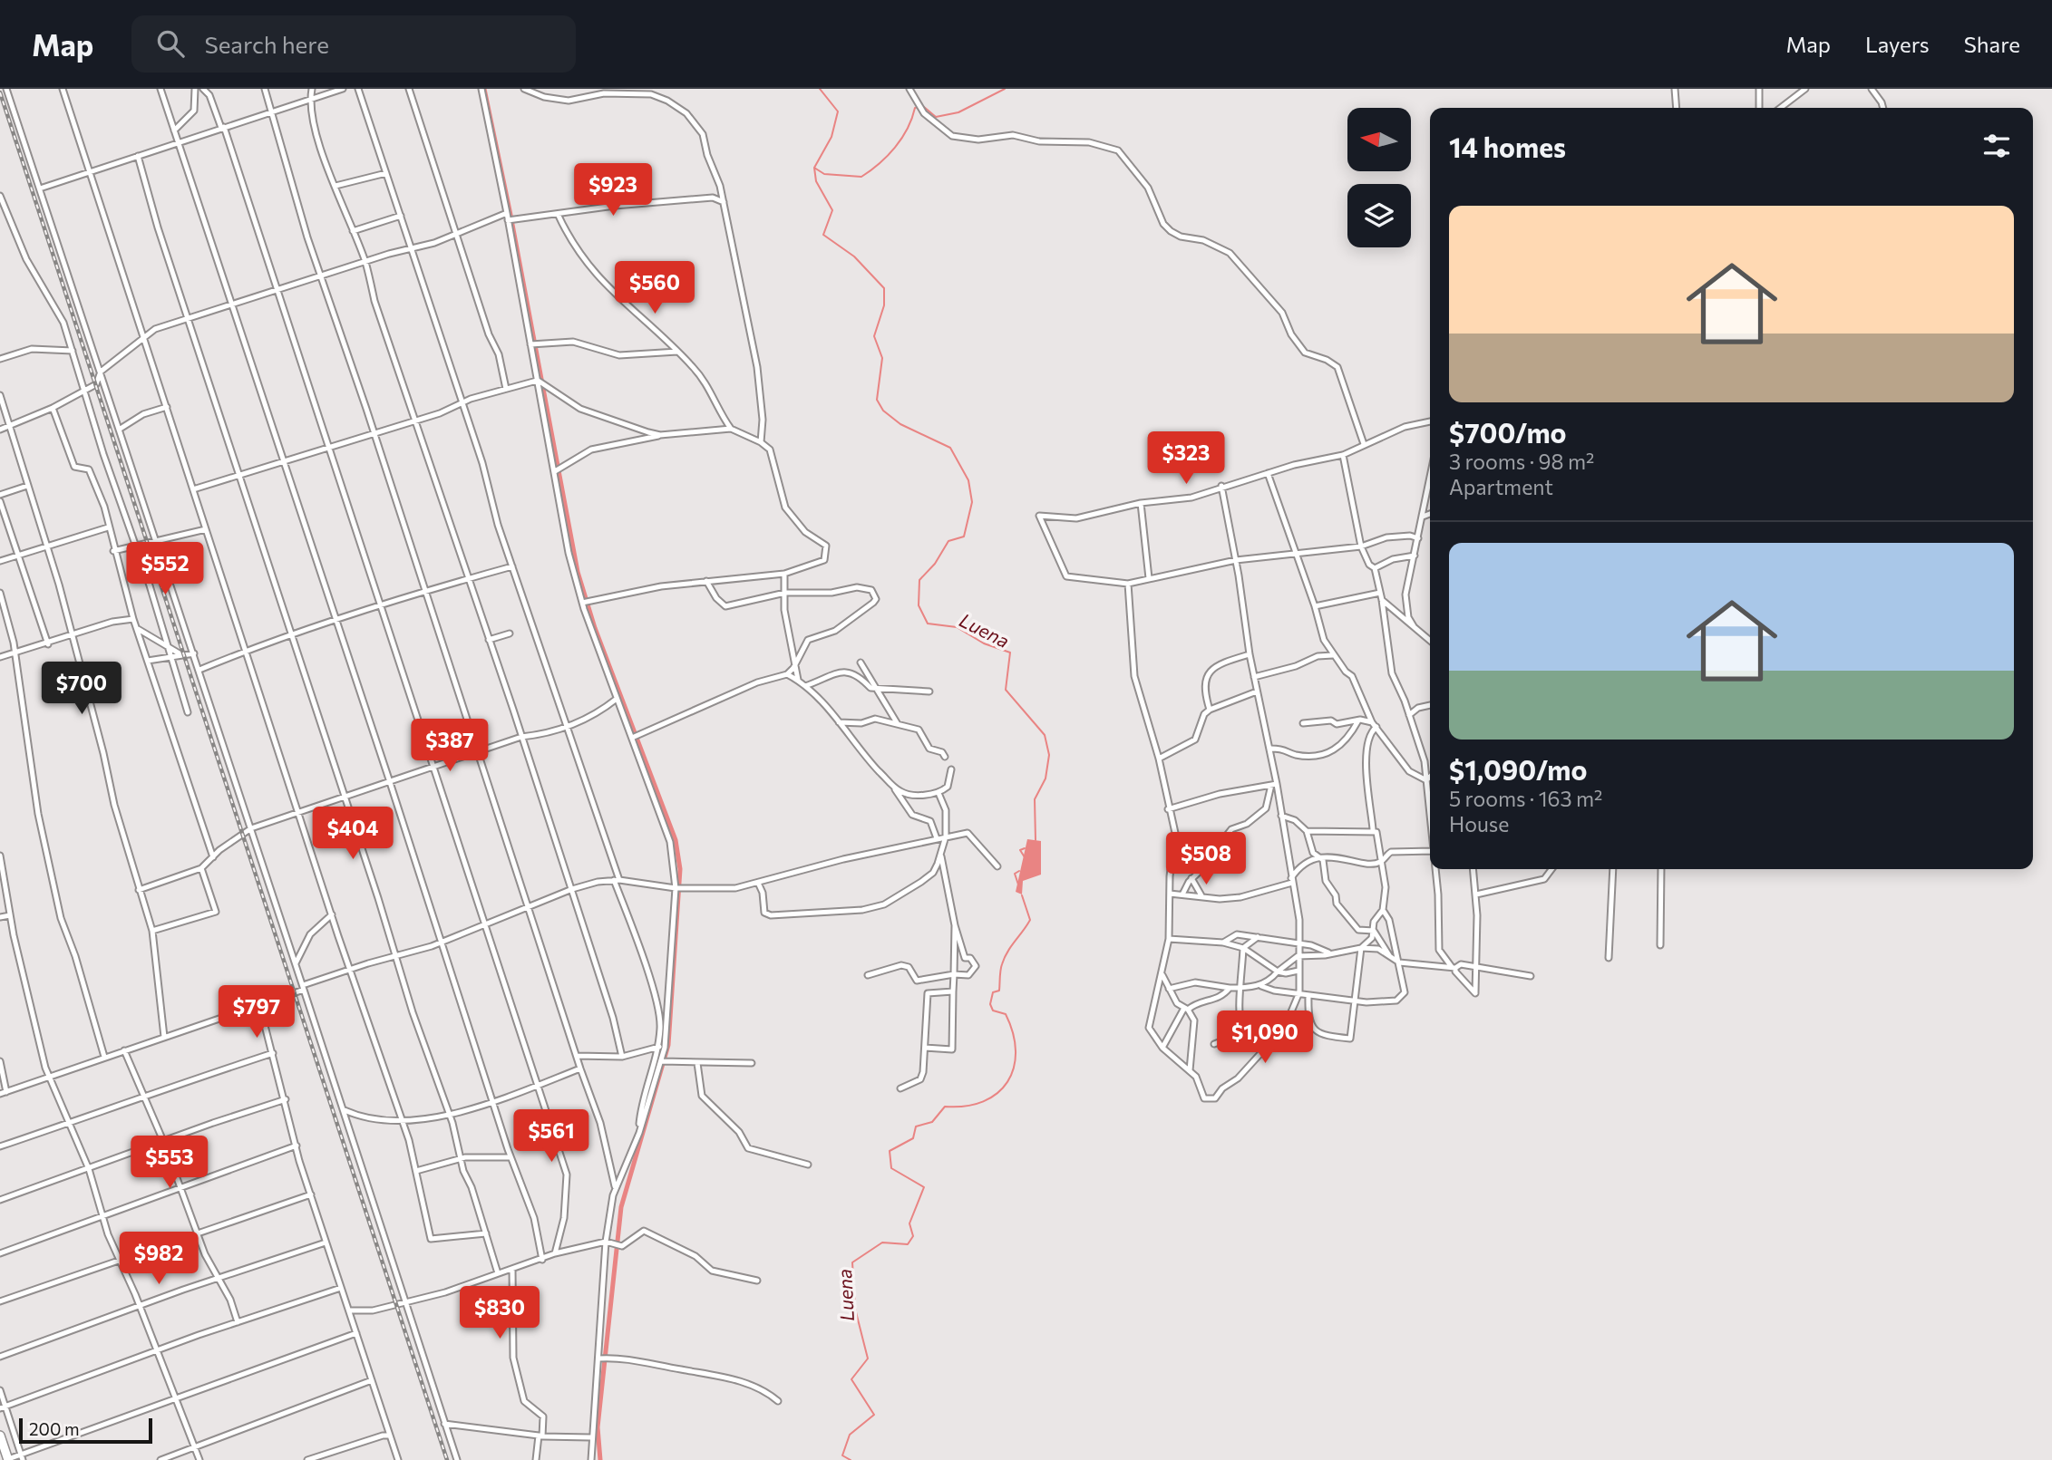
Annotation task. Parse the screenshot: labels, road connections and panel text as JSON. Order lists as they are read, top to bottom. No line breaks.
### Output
{"water":["Luena"],"scale_bar":"200 m","north":"left","page":{"header":"Map","search":"Search here","nav":["Map","Layers","Share"],"heading":"14 homes","price":["$923","$560","$323","$552","$700","$387","$404","$508","$797","$1,090","$561","$553","$982","$830"],"list":[{"name":"$700/mo","note":"3 rooms · 98 m² · Apartment"},{"name":"$1,090/mo","note":"5 rooms · 163 m² · House"}],"scale":"200 m"}}
